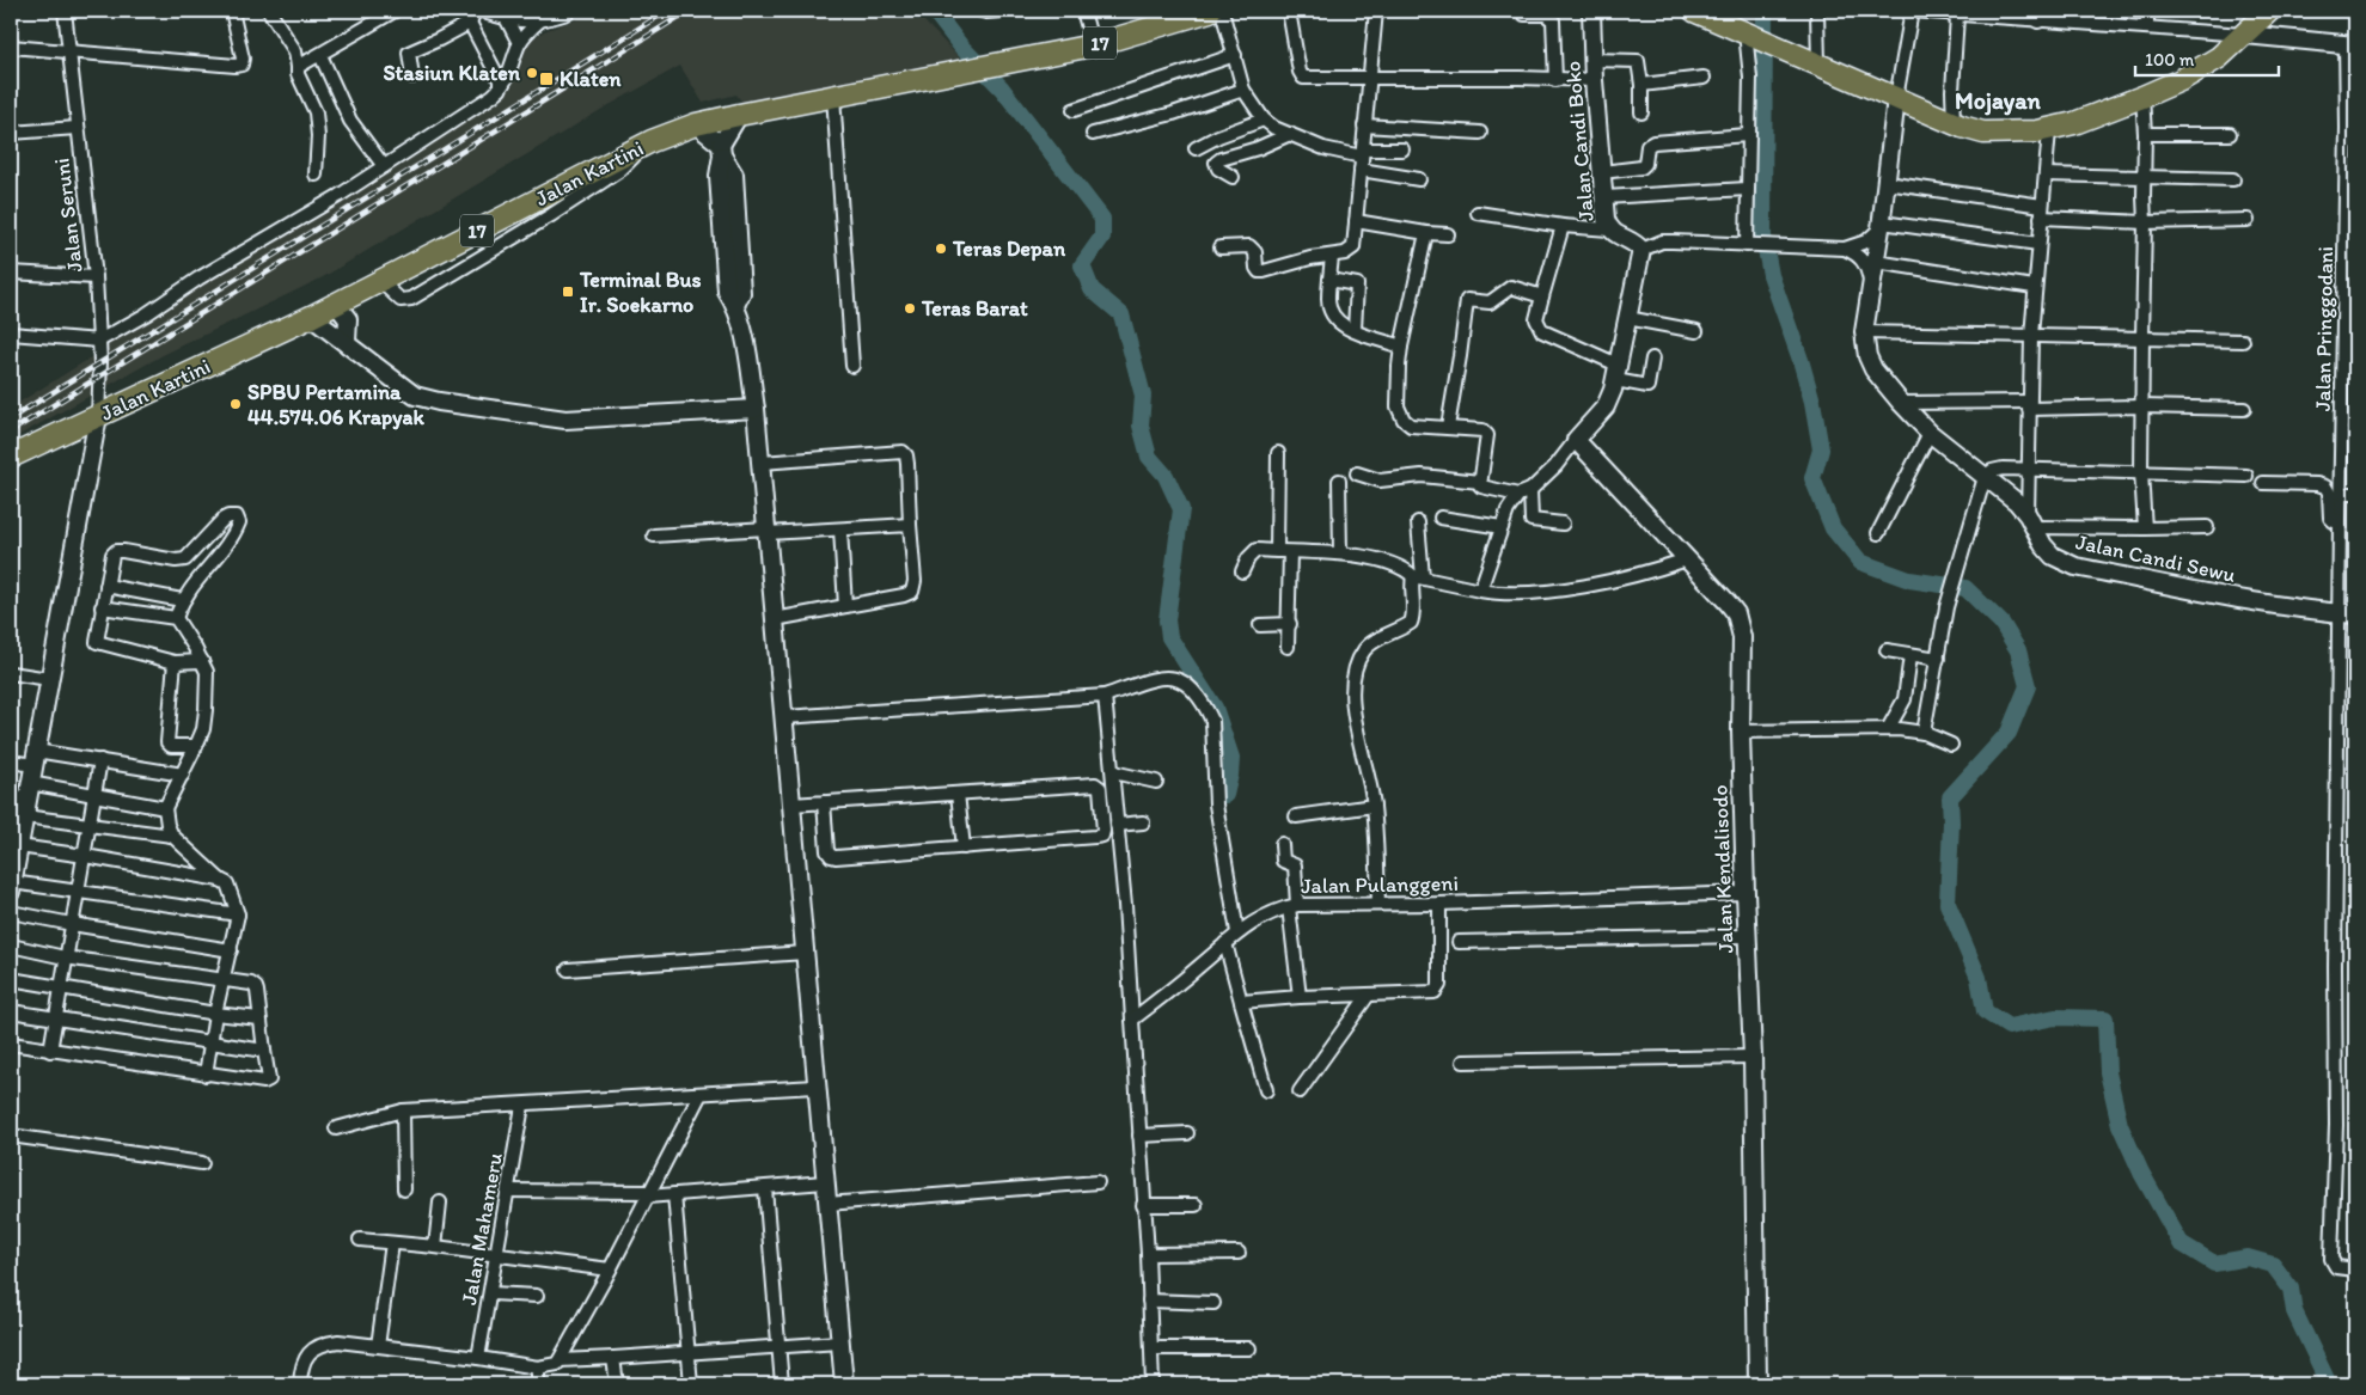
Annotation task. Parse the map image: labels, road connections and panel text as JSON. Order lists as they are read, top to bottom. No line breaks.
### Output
{"streets":{"highway":["17","Jalan Kartini"],"street":["Jalan Candi Boko","Jalan Seruni","Jalan Pringgodani","Jalan Candi Sewu","Jalan Kendalisodo","Jalan Pulanggeni","Jalan Mahameru"]},"crossings":[["Jalan Kartini","Jalan Seruni"],["Jalan Pringgodani","Jalan Candi Sewu"],["Jalan Kendalisodo","Jalan Pulanggeni"]],"districts":["Mojayan"],"places":{"other":["Stasiun Klaten","Teras Depan","Teras Barat","SPBU Pertamina 44.574.06 Krapyak"],"transit":["Klaten","Terminal Bus Ir. Soekarno"]},"scale_bar":"100 m"}
